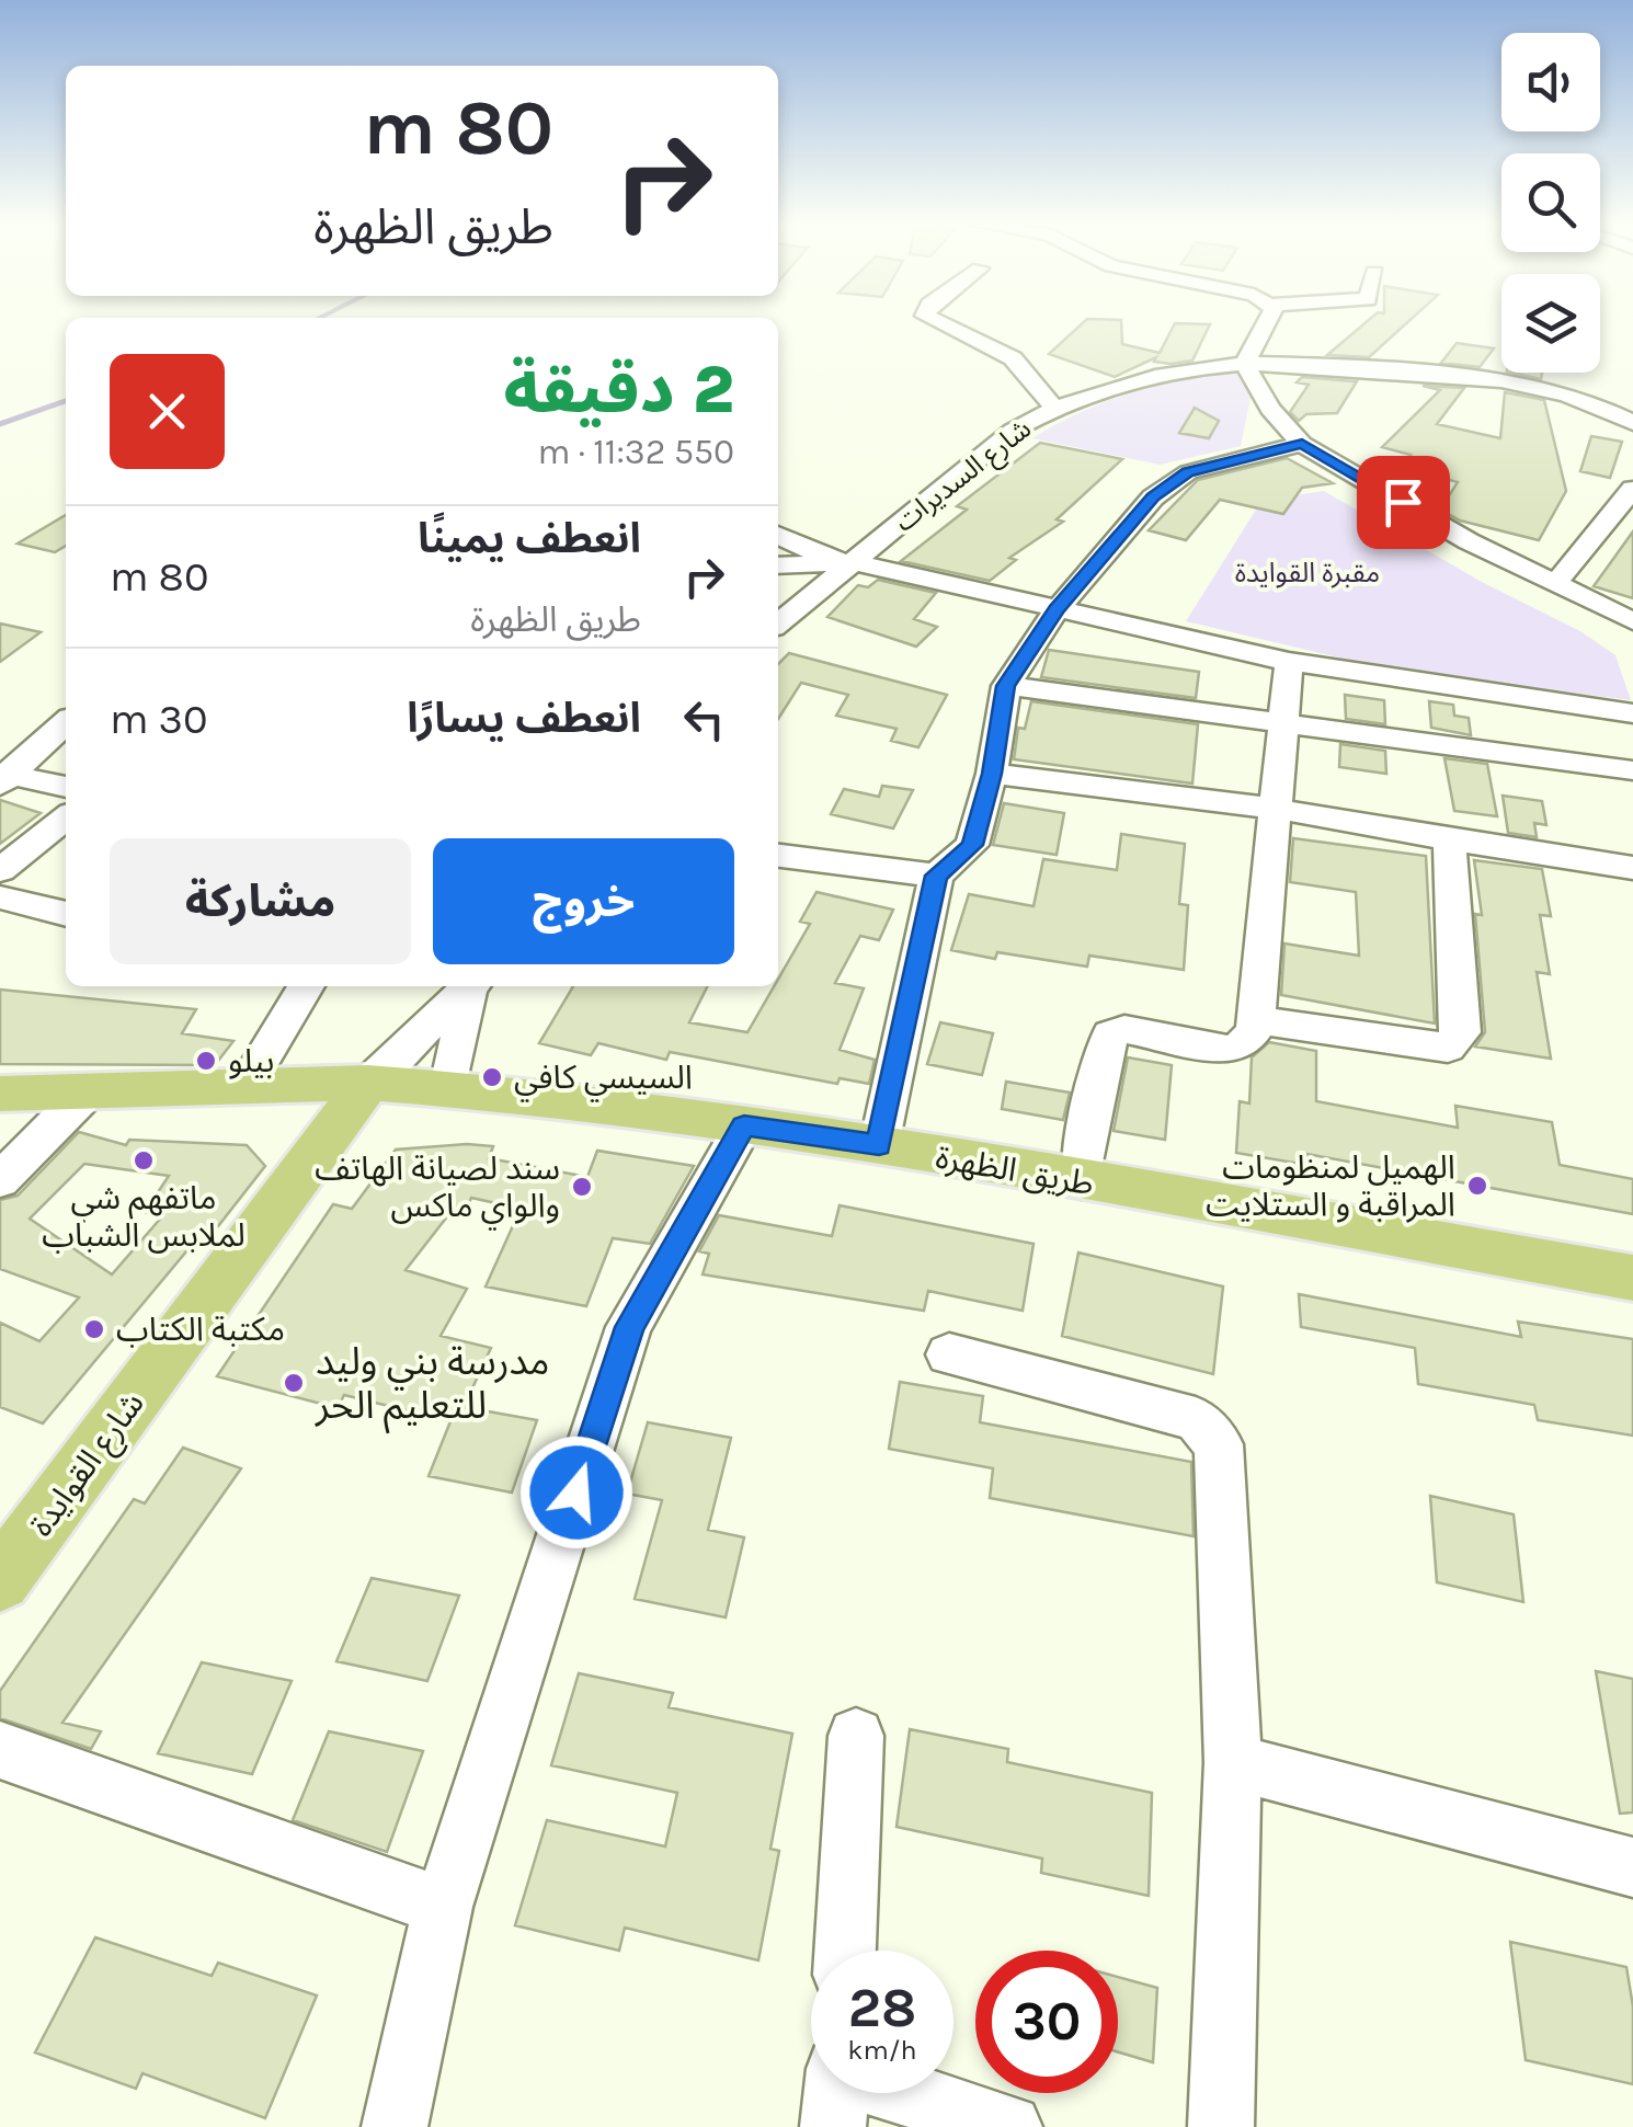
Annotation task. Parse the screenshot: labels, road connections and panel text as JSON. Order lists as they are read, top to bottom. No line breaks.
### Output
{"streets":{"main road":["طريق الظهرة","شارع القوايدة"],"street":["شارع السديرات"]},"crossings":[["طريق الظهرة","شارع القوايدة"]],"parks":["مقبرة القوايدة"],"places":["بيلو","السيسي كافي","ماتفهم شي لملابس الشباب","الهميل لمنظومات المراقبة و الستلايت","سند لصيانة الهاتف والواي ماكس","مكتبة الكتاب","مدرسة بني وليد للتعليم الحر"],"page":{"turn":["80 m","طريق الظهرة"],"heading":["2 دقيقة","550 m · 11:32"],"list":[{"name":"انعطف يمينًا","note":"طريق الظهرة","value":"80 m"},{"name":"انعطف يسارًا","value":"30 m"}],"buttons":["خروج","مشاركة"],"speed":"28 km/h","limit":"30"}}
